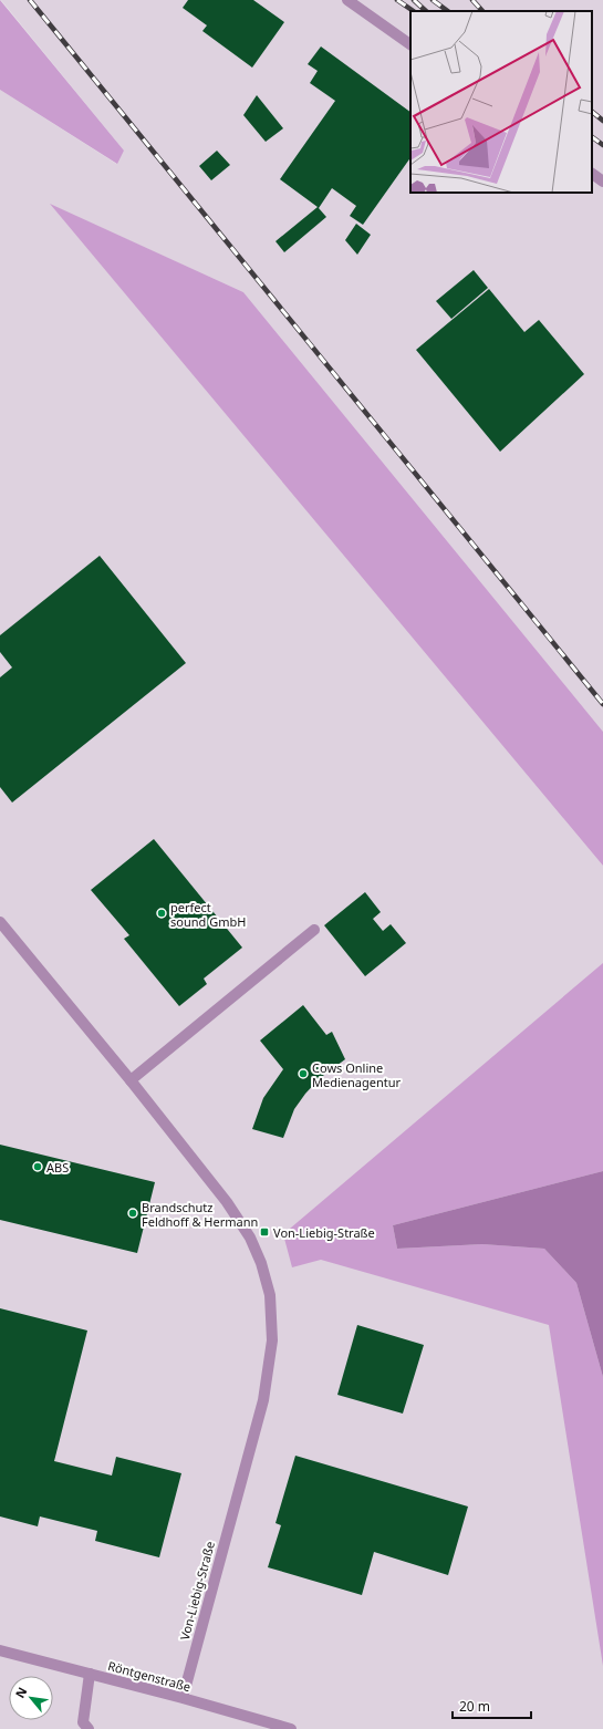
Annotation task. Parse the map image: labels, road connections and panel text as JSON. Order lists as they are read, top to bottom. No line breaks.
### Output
{"streets":{"street":["Von-Liebig-Straße","Röntgenstraße"]},"crossings":[["Von-Liebig-Straße","Röntgenstraße"]],"places":{"other":["perfect sound GmbH","Cows Online Medienagentur","ABS","Brandschutz Feldhoff & Hermann"],"transit":["Von-Liebig-Straße"]},"scale_bar":"20 m","north":"top left"}
